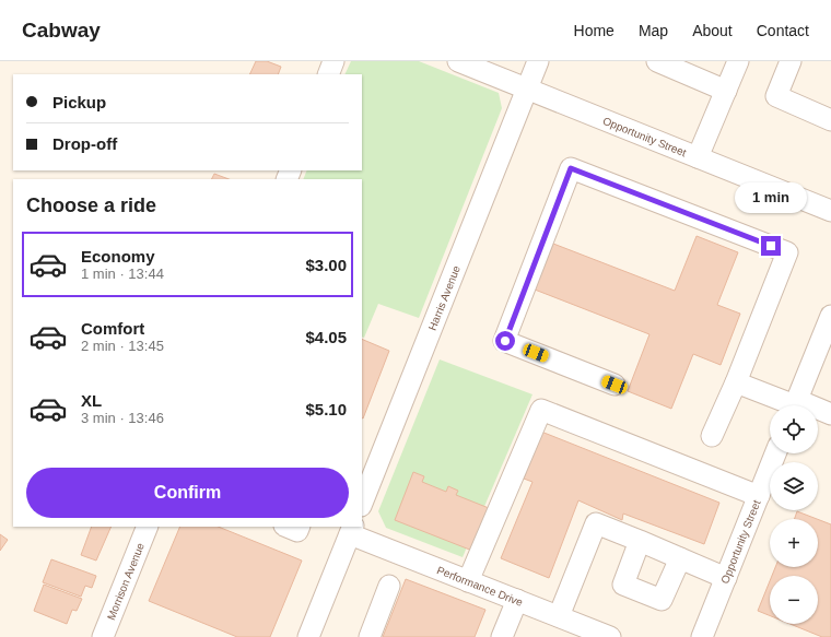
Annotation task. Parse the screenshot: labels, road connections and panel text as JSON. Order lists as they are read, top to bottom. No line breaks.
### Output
{"streets":{"street":["Opportunity Street","Harris Avenue","Morrison Avenue","Performance Drive"]},"crossings":[["Opportunity Street","Harris Avenue"]],"page":{"header":"Cabway","nav":["Home","Map","About","Contact"],"banner":["Pickup","Drop-off"],"heading":"Choose a ride","bubble":"1 min","list":[{"name":"Economy","note":"1 min · 13:44","value":"$3.00"},{"name":"Comfort","note":"2 min · 13:45","value":"$4.05"},{"name":"XL","note":"3 min · 13:46","value":"$5.10"}],"map_buttons":["+","−"],"buttons":"Confirm"}}
